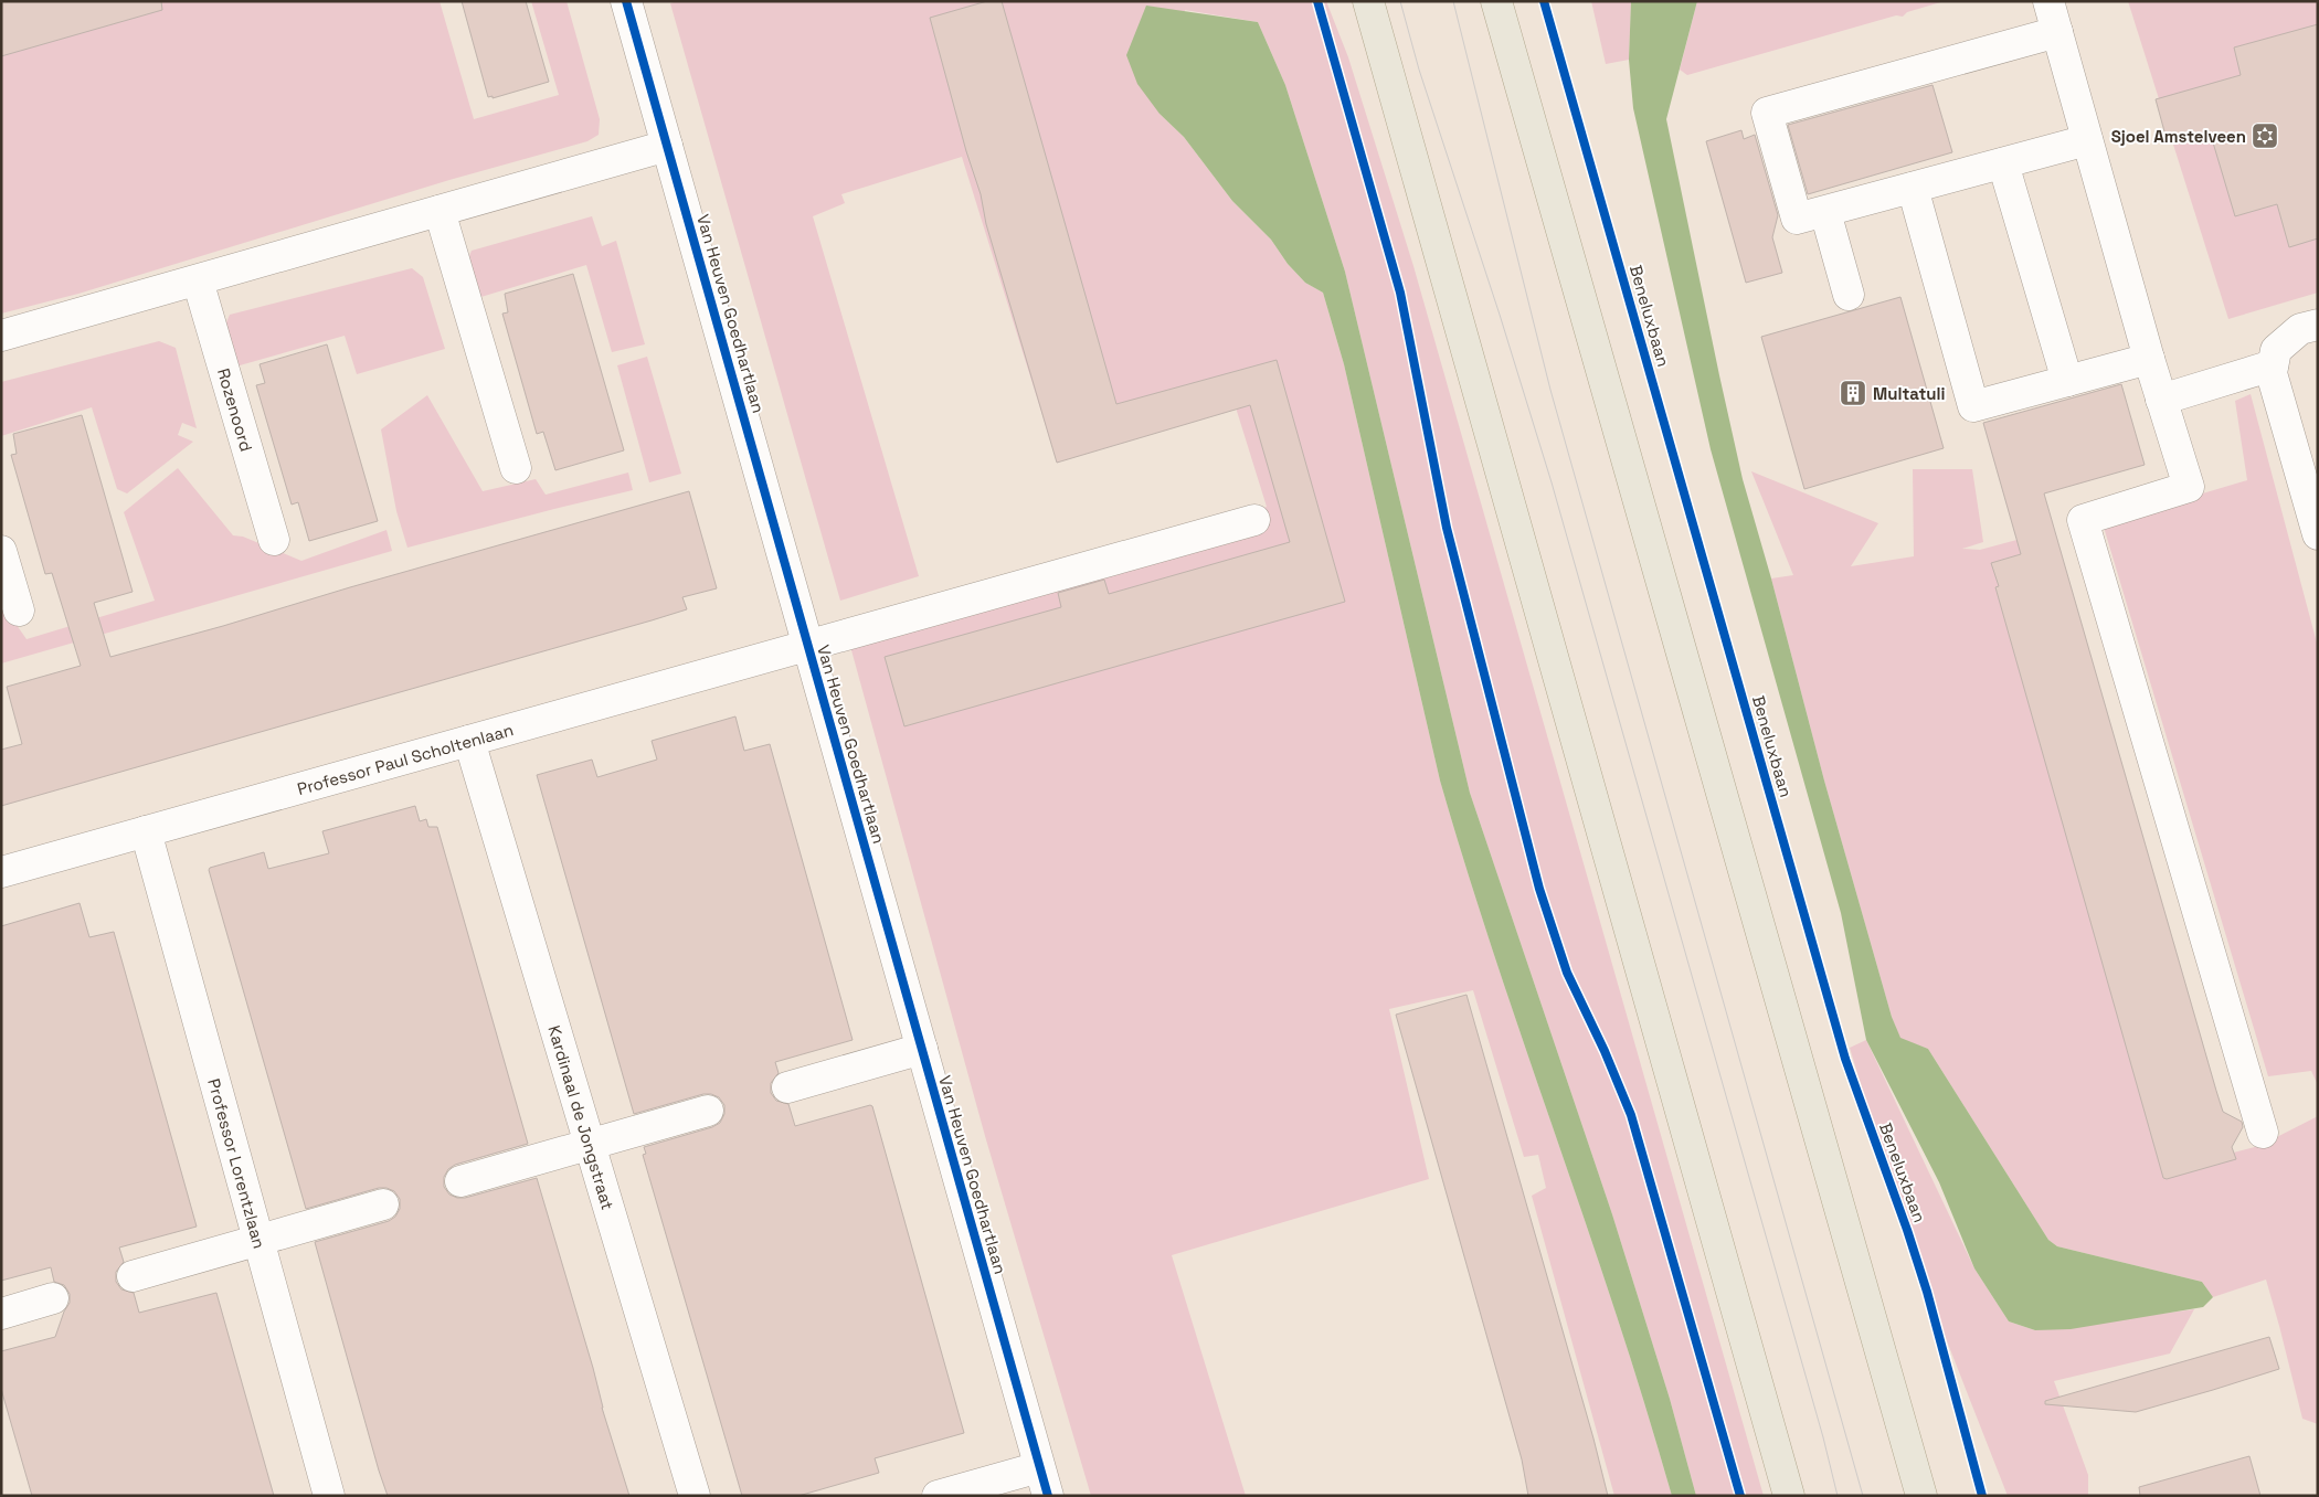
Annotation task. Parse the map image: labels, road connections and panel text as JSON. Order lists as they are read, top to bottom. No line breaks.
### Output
{"streets":{"street":["Van Heuven Goedhartlaan","Rozenoord","Professor Paul Scholtenlaan","Kardinaal de Jongstraat","Professor Lorentzlaan"],"cycle path":["Beneluxbaan"]},"crossings":[["Van Heuven Goedhartlaan","Professor Paul Scholtenlaan"],["Professor Paul Scholtenlaan","Kardinaal de Jongstraat"],["Professor Paul Scholtenlaan","Professor Lorentzlaan"]],"places":{"synagogue":["Sjoel Amstelveen"],"building":["Multatuli"]}}
